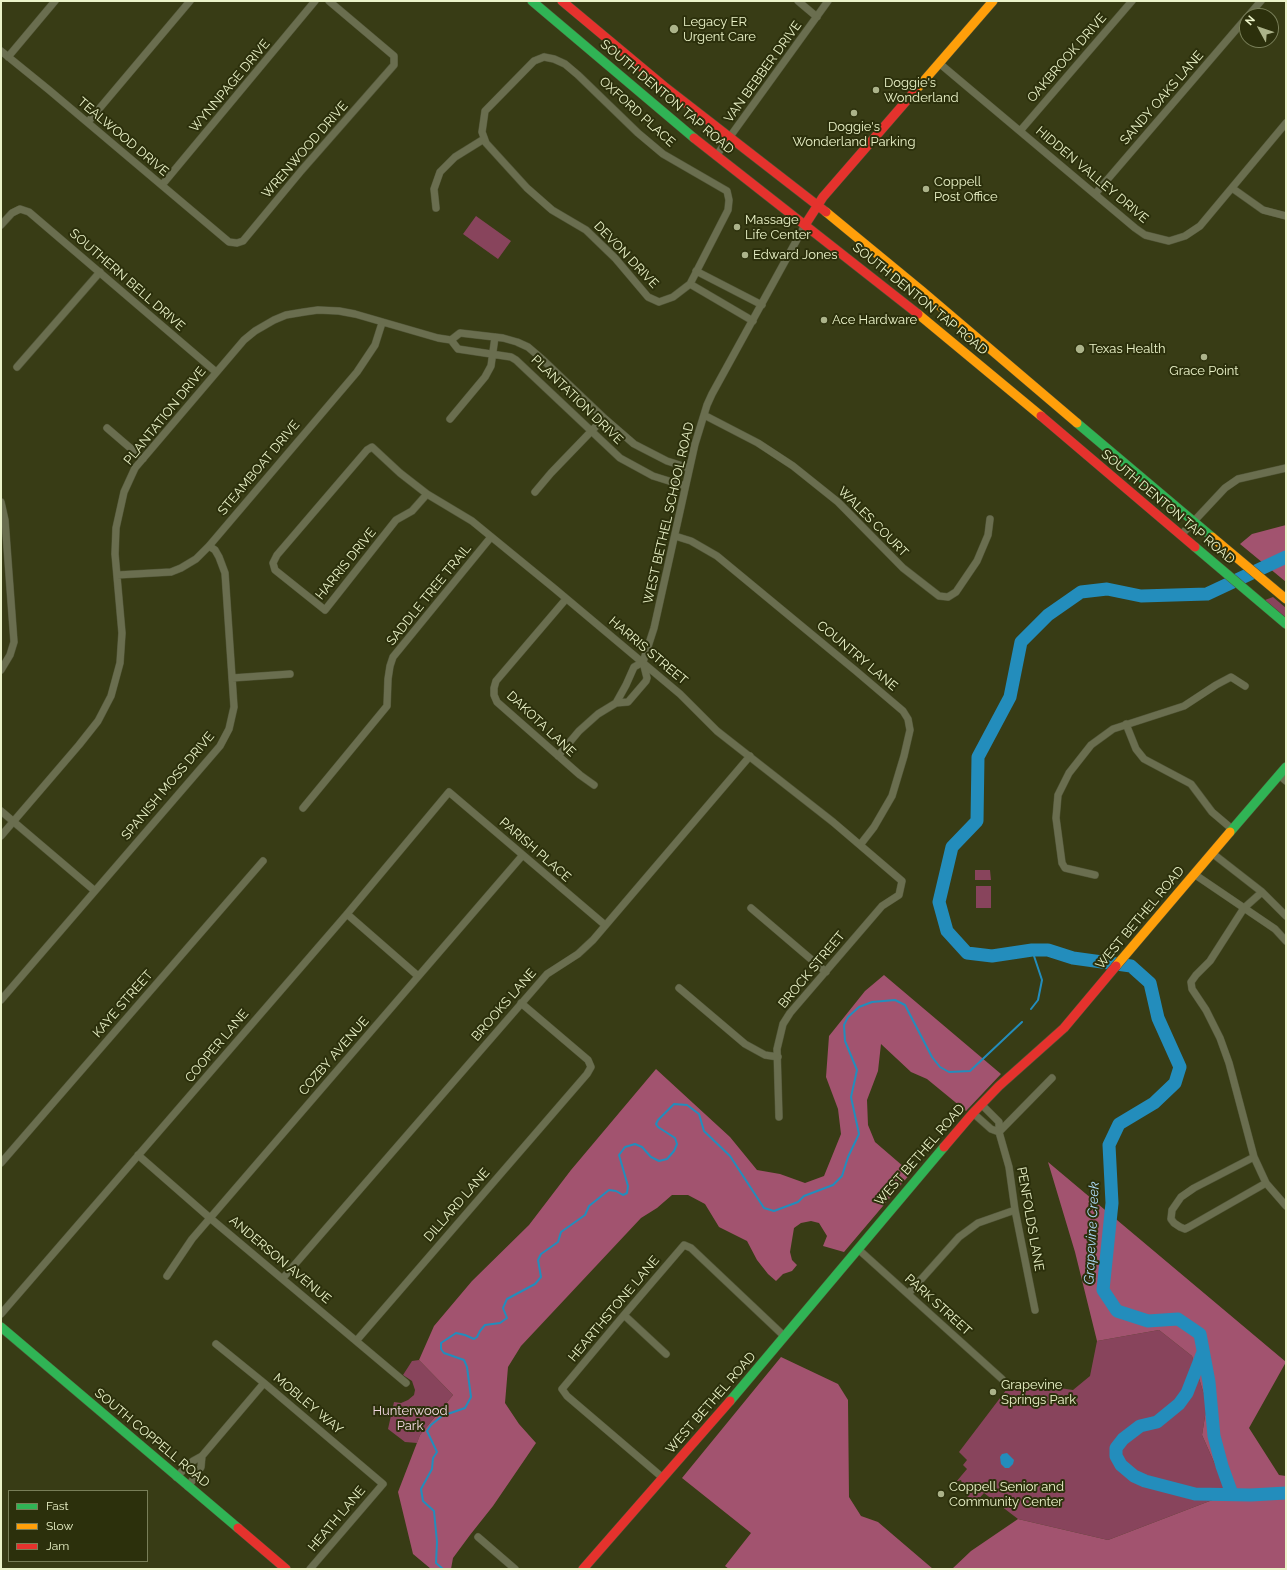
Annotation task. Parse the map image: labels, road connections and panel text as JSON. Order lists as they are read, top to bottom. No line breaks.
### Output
{"streets":{"main road":["SOUTH DENTON TAP ROAD","WEST BETHEL ROAD","SOUTH COPPELL ROAD"],"street":["OAKBROOK DRIVE","VAN BEBBER DRIVE","WYNNPAGE DRIVE","SANDY OAKS LANE","OXFORD PLACE","TEALWOOD DRIVE","WRENWOOD DRIVE","HIDDEN VALLEY DRIVE","DEVON DRIVE","SOUTHERN BELL DRIVE","PLANTATION DRIVE","STEAMBOAT DRIVE","WEST BETHEL SCHOOL ROAD","WALES COURT","HARRIS DRIVE","SADDLE TREE TRAIL","HARRIS STREET","COUNTRY LANE","DAKOTA LANE","SPANISH MOSS DRIVE","PARISH PLACE","BROCK STREET","KAYE STREET","BROOKS LANE","COOPER LANE","COZBY AVENUE","DILLARD LANE","PENFOLDS LANE","ANDERSON AVENUE","PARK STREET","HEARTHSTONE LANE","MOBLEY WAY","HEATH LANE"]},"crossings":[["OAKBROOK DRIVE","HIDDEN VALLEY DRIVE"],["VAN BEBBER DRIVE","SOUTH DENTON TAP ROAD"],["WYNNPAGE DRIVE","TEALWOOD DRIVE"],["SOUTH DENTON TAP ROAD","WEST BETHEL SCHOOL ROAD"],["SANDY OAKS LANE","HIDDEN VALLEY DRIVE"],["OXFORD PLACE","DEVON DRIVE"],["TEALWOOD DRIVE","WRENWOOD DRIVE"],["SOUTHERN BELL DRIVE","PLANTATION DRIVE"],["PLANTATION DRIVE","STEAMBOAT DRIVE"],["PLANTATION DRIVE","WEST BETHEL SCHOOL ROAD"],["STEAMBOAT DRIVE","SPANISH MOSS DRIVE"],["WEST BETHEL SCHOOL ROAD","WALES COURT"],["WEST BETHEL SCHOOL ROAD","HARRIS STREET"],["WEST BETHEL SCHOOL ROAD","COUNTRY LANE"],["HARRIS DRIVE","HARRIS STREET"],["SADDLE TREE TRAIL","HARRIS STREET"],["HARRIS STREET","COUNTRY LANE"],["HARRIS STREET","DAKOTA LANE"],["HARRIS STREET","BROCK STREET"],["HARRIS STREET","BROOKS LANE"],["PARISH PLACE","BROOKS LANE"],["PARISH PLACE","COOPER LANE"],["PARISH PLACE","COZBY AVENUE"],["WEST BETHEL ROAD","PENFOLDS LANE"],["WEST BETHEL ROAD","PARK STREET"],["WEST BETHEL ROAD","HEARTHSTONE LANE"],["BROOKS LANE","DILLARD LANE"],["BROOKS LANE","ANDERSON AVENUE"],["COOPER LANE","ANDERSON AVENUE"],["COZBY AVENUE","ANDERSON AVENUE"],["DILLARD LANE","ANDERSON AVENUE"],["MOBLEY WAY","HEATH LANE"]],"water":["Grapevine Creek"],"parks":["Hunterwood Park"],"places":["Legacy ER Urgent Care","Doggie's Wonderland","Doggie's Wonderland Parking","Coppell Post Office","Massage Life Center","Edward Jones","Ace Hardware","Texas Health","Grace Point","Grapevine Springs Park","Coppell Senior and Community Center"],"legend":["Fast","Slow","Jam"],"north":"top left"}
